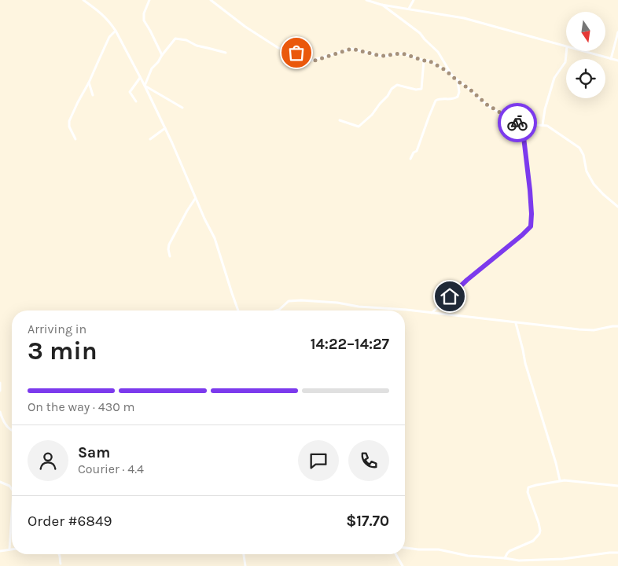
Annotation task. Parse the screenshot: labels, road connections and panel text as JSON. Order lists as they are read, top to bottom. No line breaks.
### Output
{"north":"bottom","page":{"heading":["3 min","Arriving in","14:22–14:27"],"panel":["Sam","Courier · 4.4","Order #6849","$17.70"],"bar":"On the way · 430 m"}}
